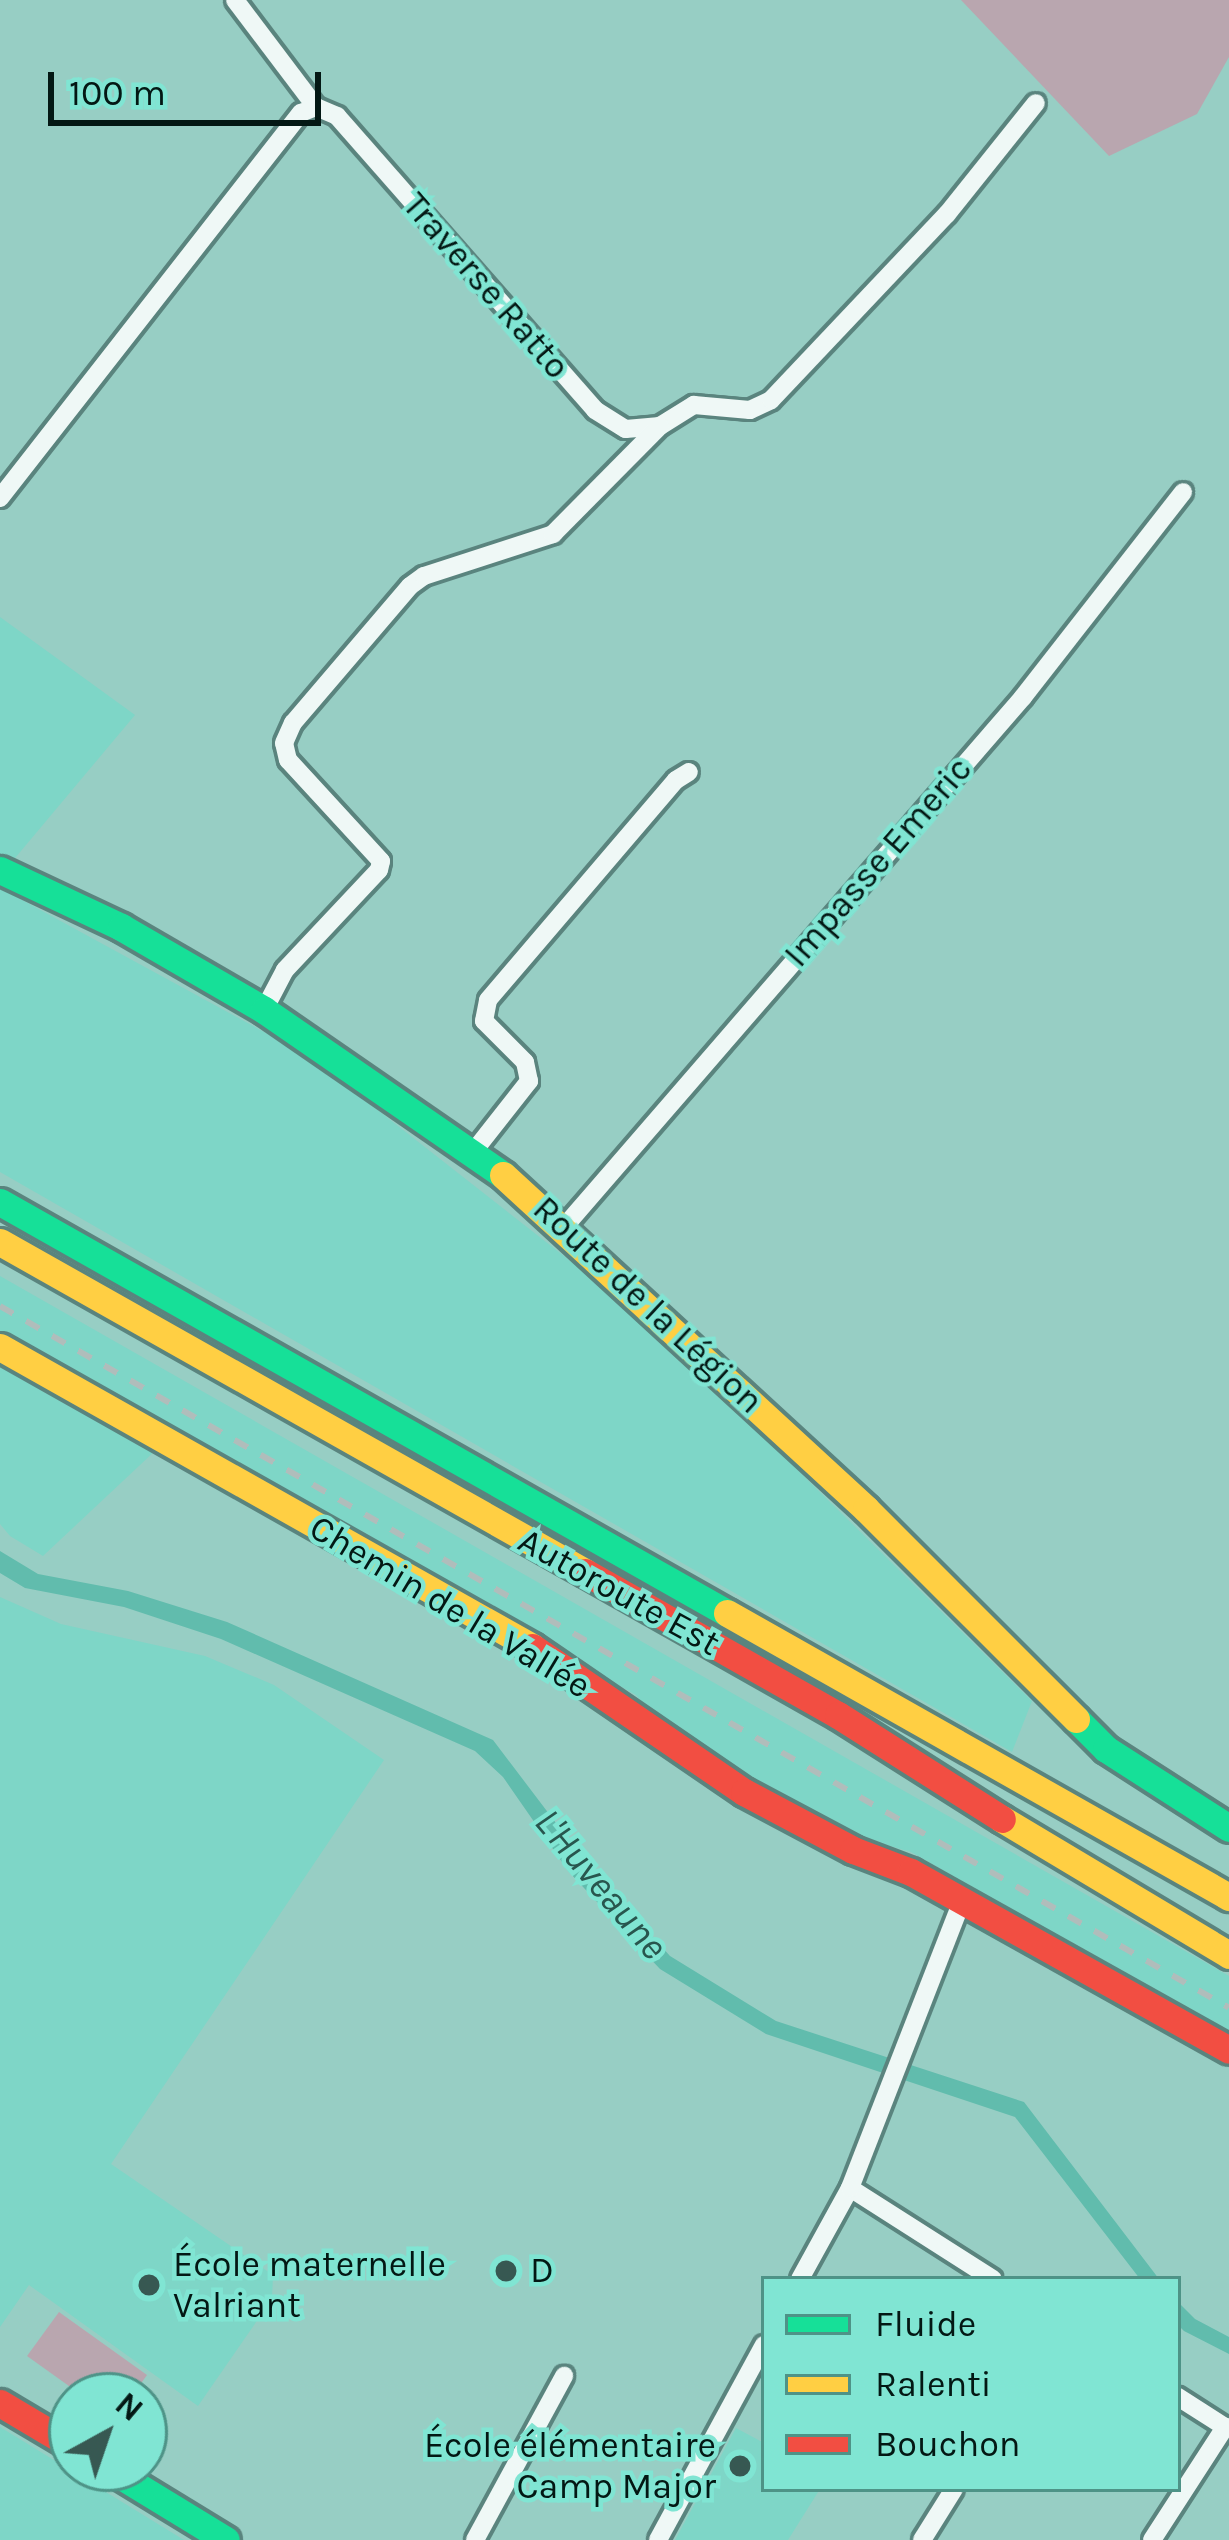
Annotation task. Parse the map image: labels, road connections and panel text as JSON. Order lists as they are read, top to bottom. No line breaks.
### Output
{"streets":{"main road":["Route de la Légion","Autoroute Est","Chemin de la Vallée"],"street":["Traverse Ratto","Impasse Emeric"]},"crossings":[["Impasse Emeric","Route de la Légion"]],"water":["L'Huveaune"],"places":["D","École maternelle Valriant","École élémentaire Camp Major"],"legend":["Fluide","Ralenti","Bouchon"],"scale_bar":"100 m","north":"top right"}
